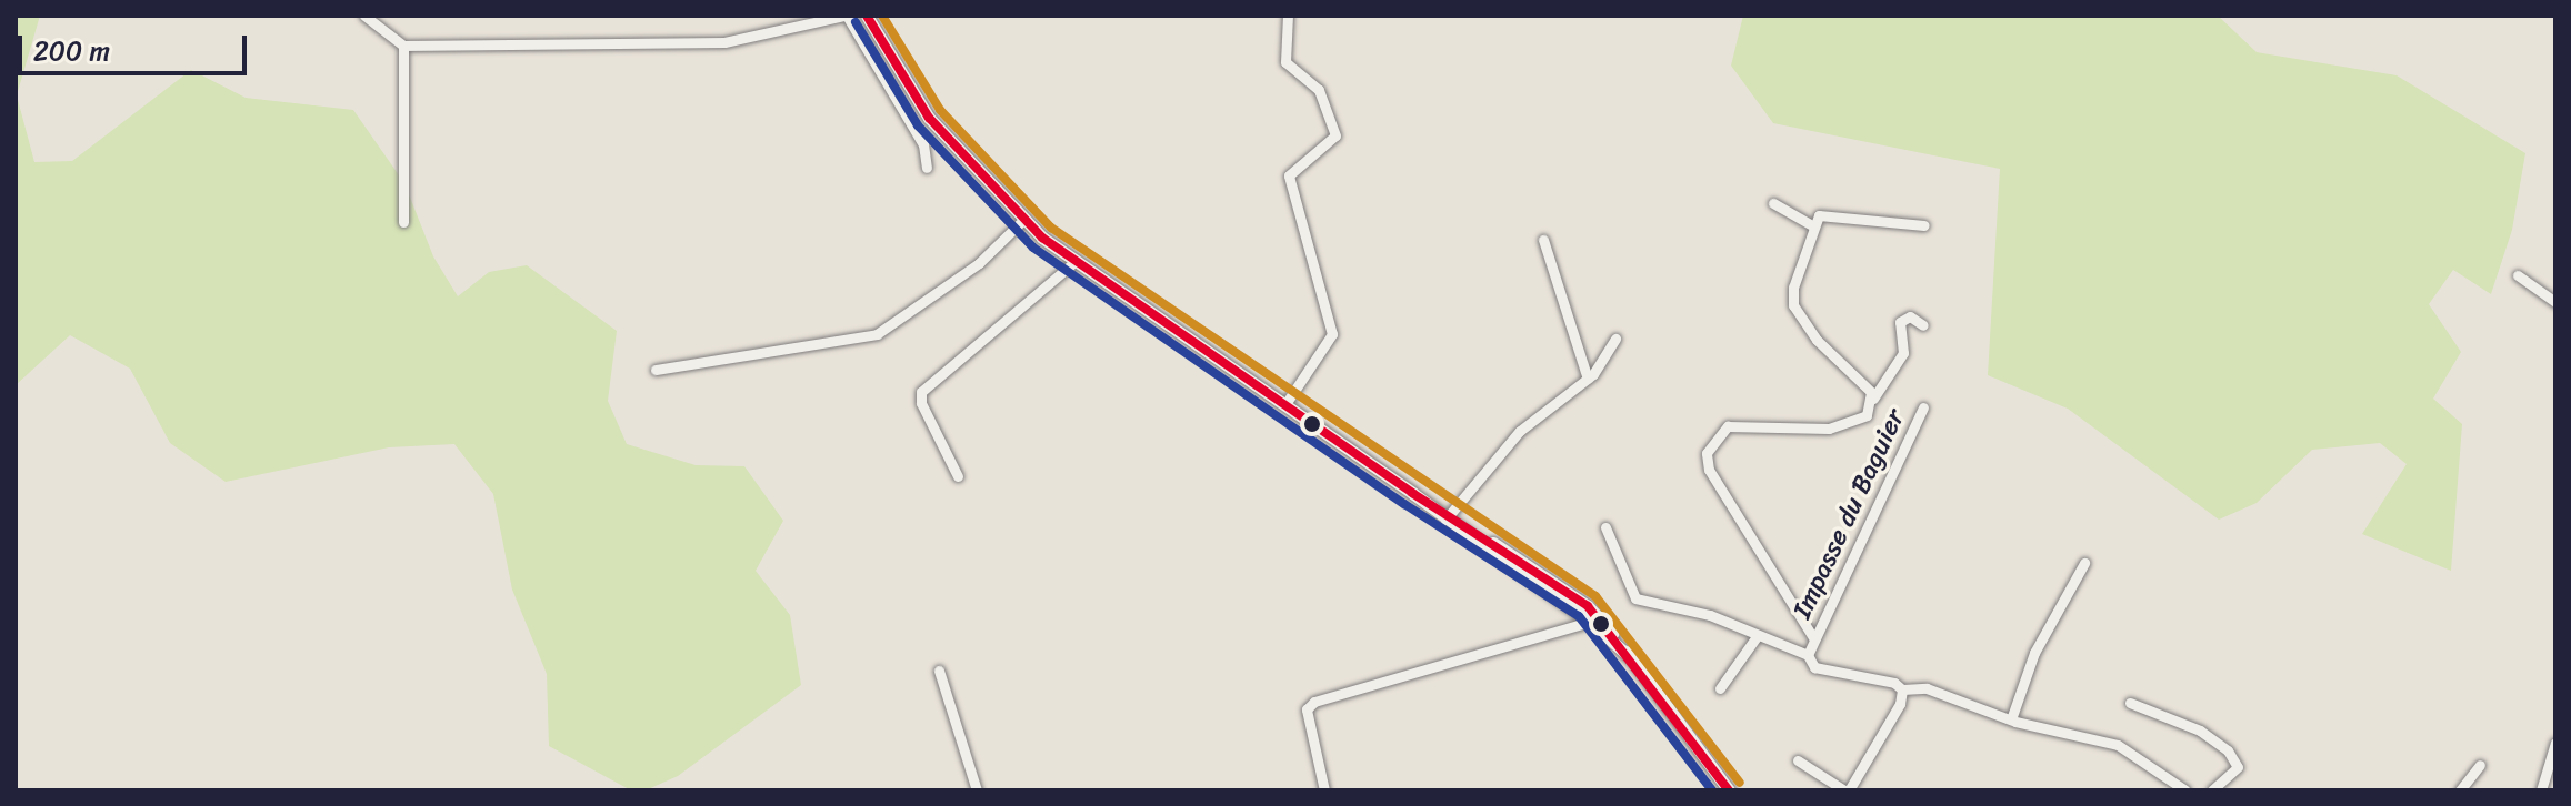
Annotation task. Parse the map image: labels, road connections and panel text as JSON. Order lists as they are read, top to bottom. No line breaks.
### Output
{"streets":{"street":["Impasse du Baguier"]},"scale_bar":"200 m"}
